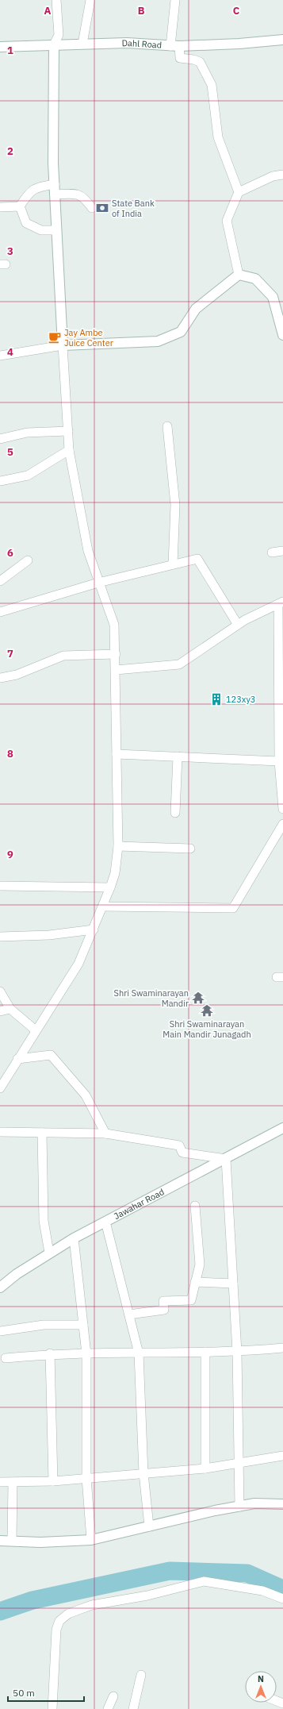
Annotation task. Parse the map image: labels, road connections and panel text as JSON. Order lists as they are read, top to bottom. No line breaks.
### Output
{"streets":{"street":["Dahl Road","Jawahar Road"]},"places":{"bank":["State Bank of India"],"cafe":["Jay Ambe Juice Center"],"building":["123xy3"],"temple":["Shri Swaminarayan Mandir","Shri Swaminarayan Main Mandir Junagadh"]},"scale_bar":"50 m","north":"top","grid":{"columns":["A","B","C"],"rows":["1","2","3","4","5","6","7","8","9"]}}
